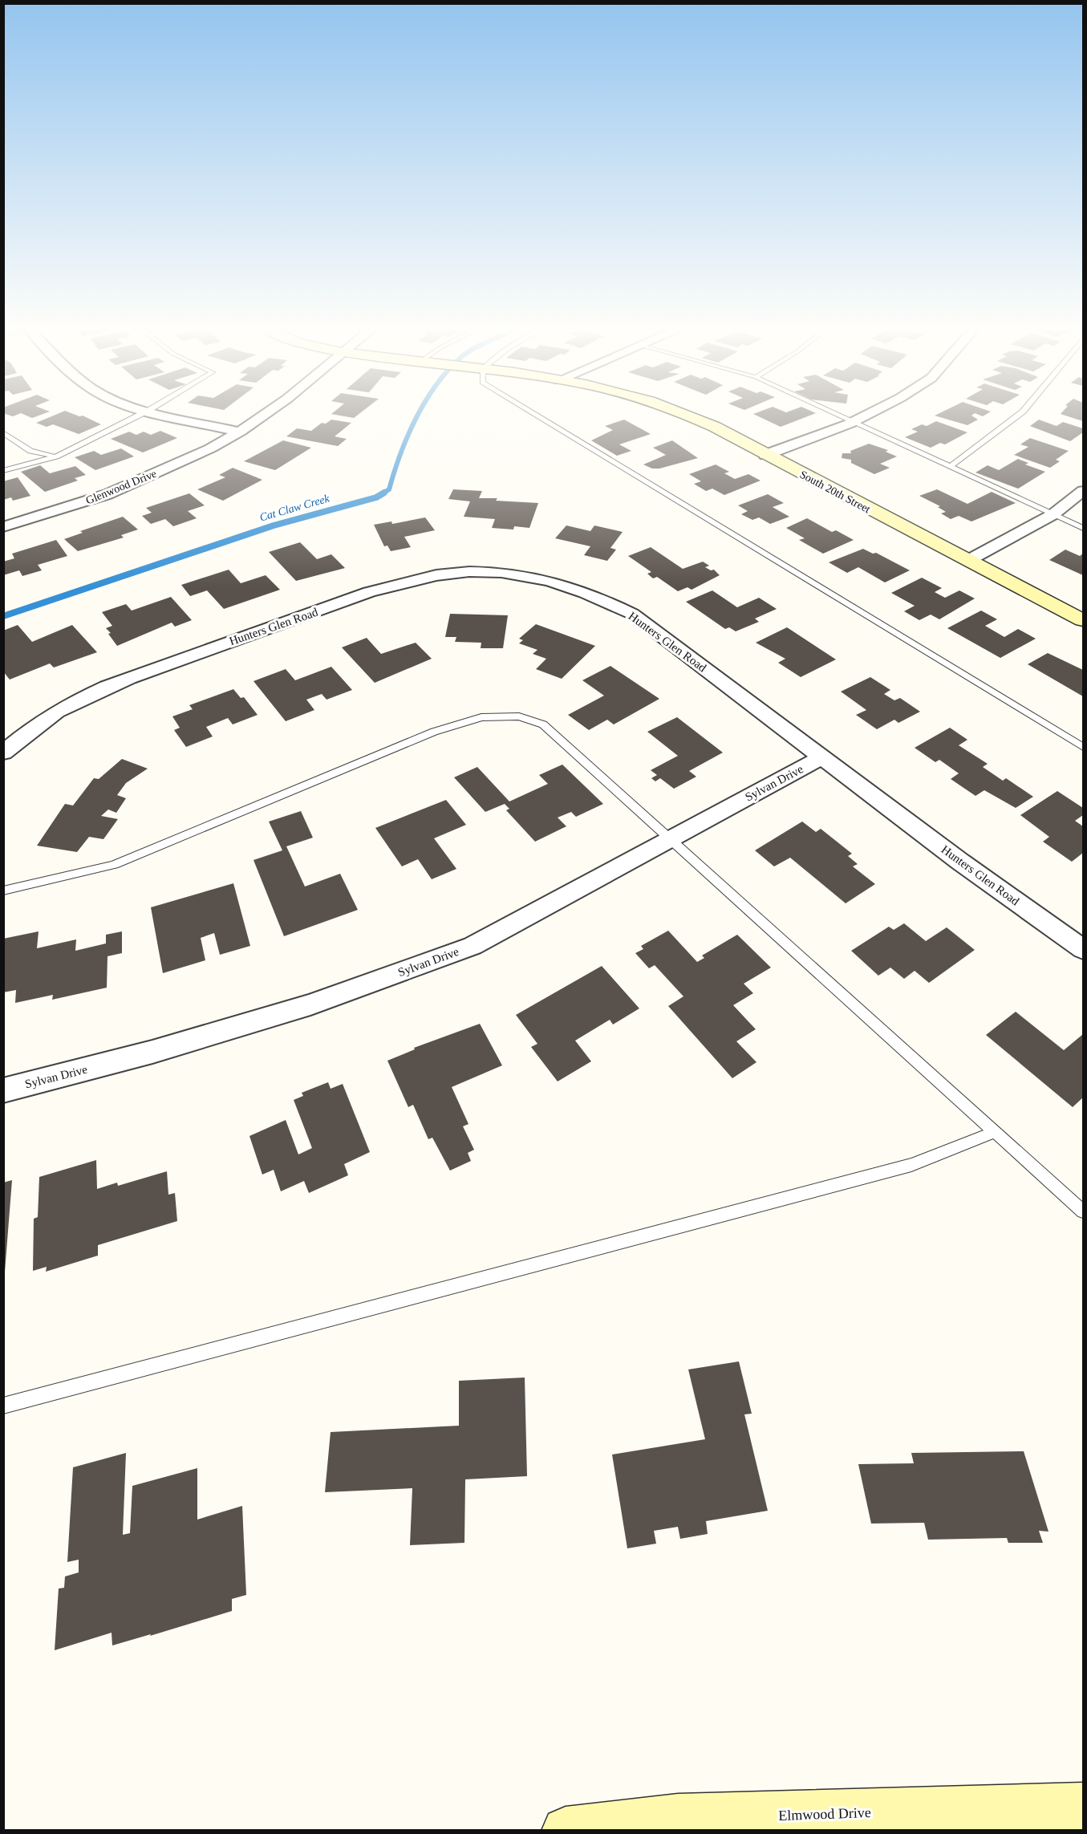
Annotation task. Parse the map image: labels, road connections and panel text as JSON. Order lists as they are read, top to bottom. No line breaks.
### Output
{"streets":{"street":["Glenwood Drive","South 20th Street","Hunters Glen Road","Sylvan Drive","Elmwood Drive"]},"crossings":[["Hunters Glen Road","Sylvan Drive"]],"water":["Cat Claw Creek"]}
